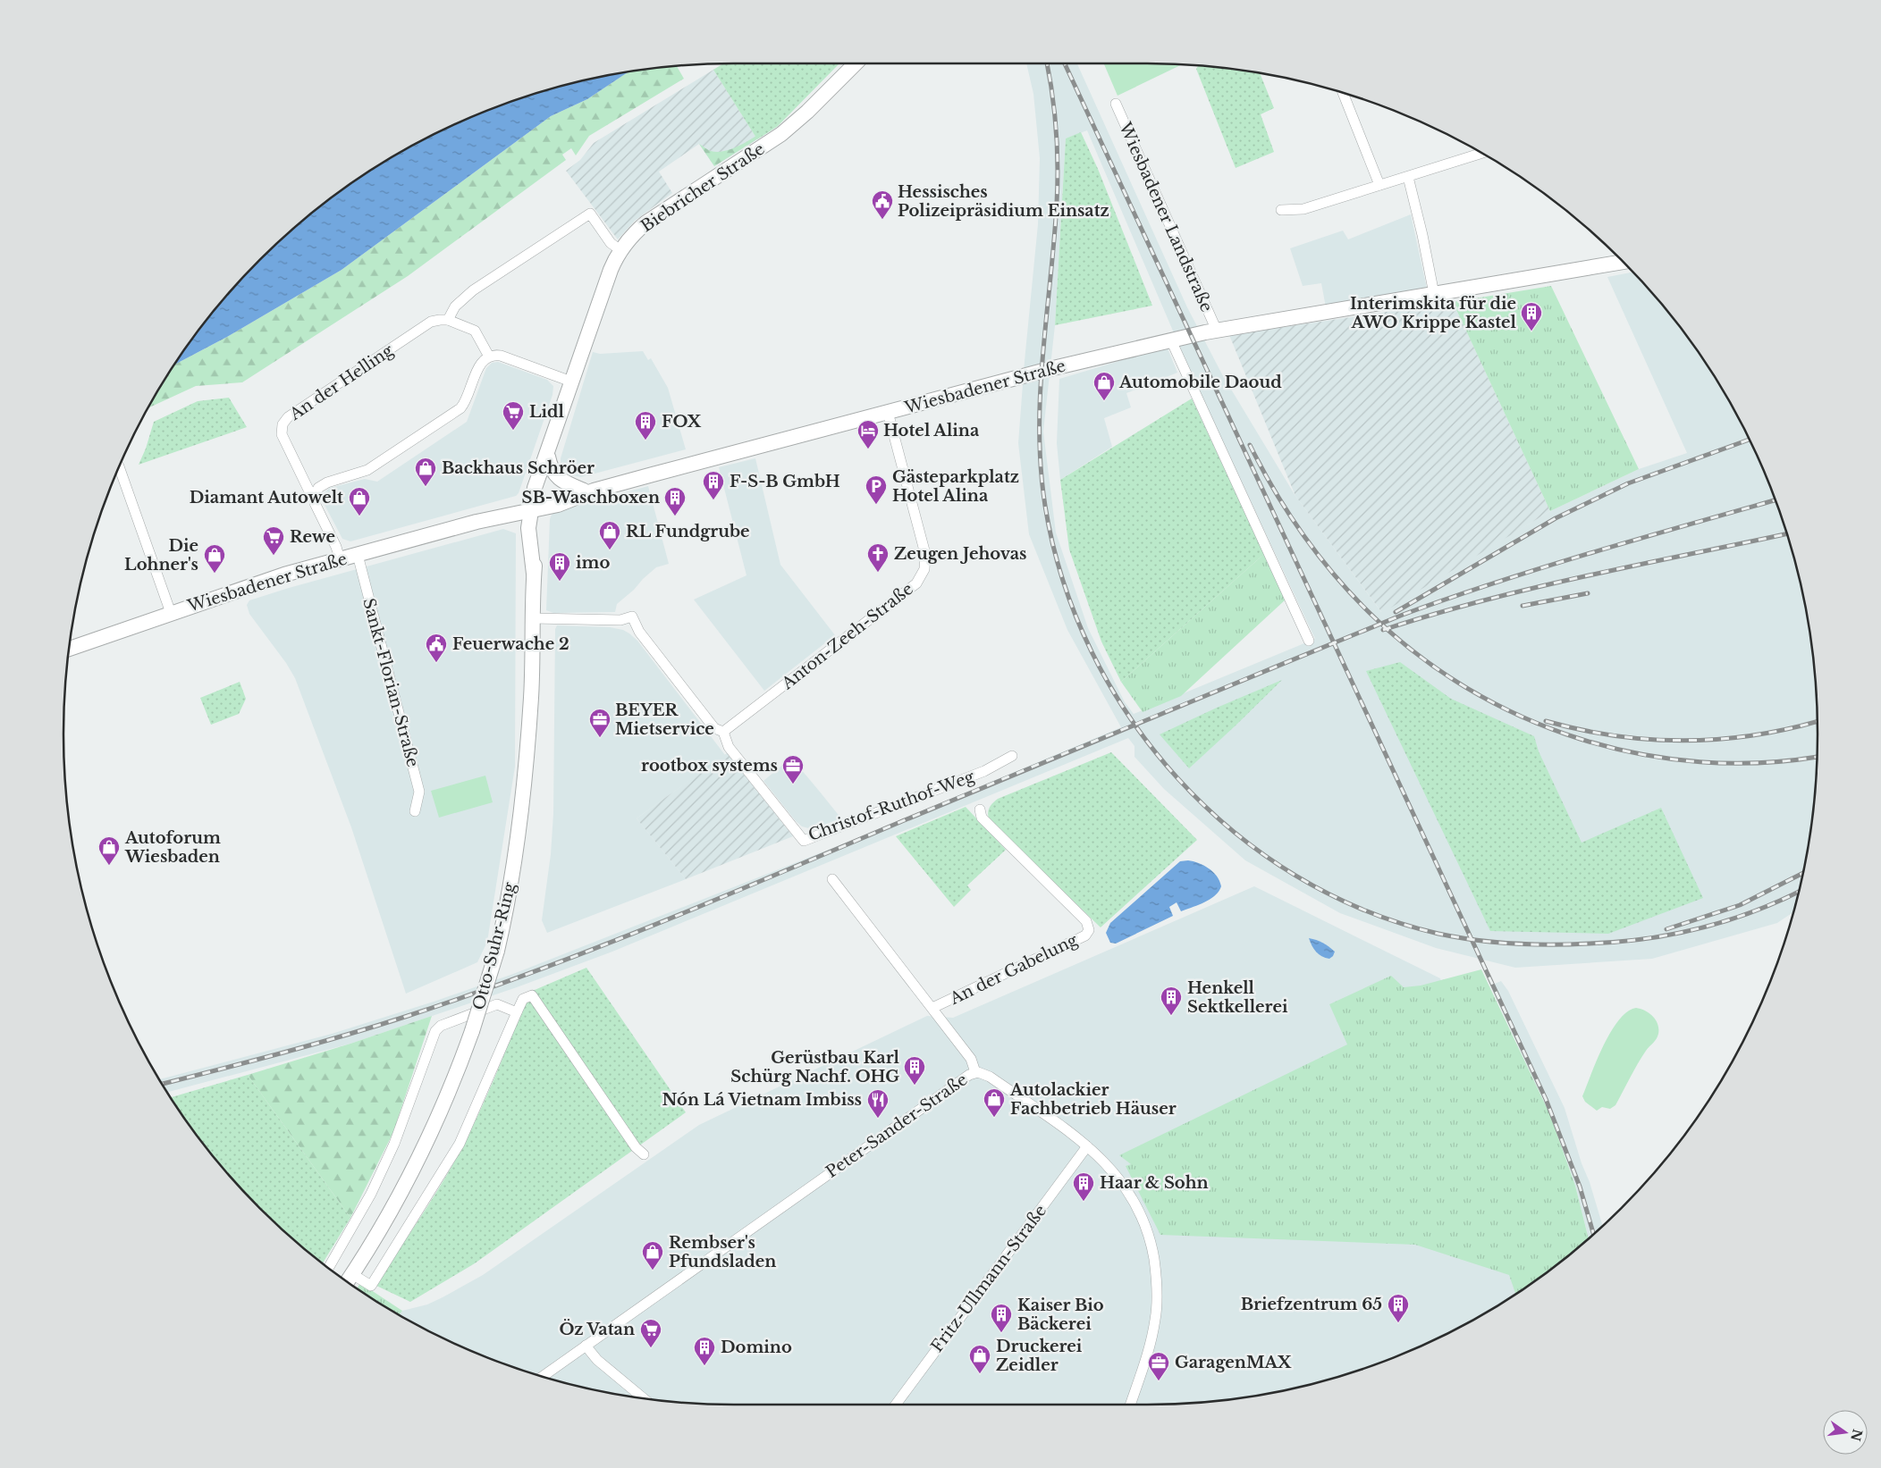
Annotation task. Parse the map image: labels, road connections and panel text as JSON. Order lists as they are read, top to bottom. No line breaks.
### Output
{"streets":{"main road":["Biebricher Straße","Wiesbadener Landstraße","Wiesbadener Straße","Otto-Suhr-Ring"],"street":["An der Helling","Anton-Zeeh-Straße","Sankt-Florian-Straße","Christof-Ruthof-Weg","An der Gabelung","Peter-Sander-Straße","Fritz-Ullmann-Straße"]},"crossings":[["Biebricher Straße","Wiesbadener Straße"],["Biebricher Straße","Otto-Suhr-Ring"],["Wiesbadener Landstraße","Wiesbadener Straße"],["An der Helling","Wiesbadener Straße"],["Wiesbadener Straße","Anton-Zeeh-Straße"],["Wiesbadener Straße","Sankt-Florian-Straße"],["Wiesbadener Straße","Otto-Suhr-Ring"],["Anton-Zeeh-Straße","Christof-Ruthof-Weg"],["Christof-Ruthof-Weg","Otto-Suhr-Ring"],["An der Gabelung","Peter-Sander-Straße"],["Peter-Sander-Straße","Fritz-Ullmann-Straße"]],"places":{"public building":["Hessisches Polizeipräsidium Einsatz","Feuerwache 2"],"building":["Interimskita für die AWO Krippe Kastel","FOX","F-S-B GmbH","SB-Waschboxen","imo","Henkell Sektkellerei","Gerüstbau Karl Schürg Nachf. OHG","Haar & Sohn","Briefzentrum 65","Kaiser Bio Bäckerei","Domino"],"shop":["Automobile Daoud","Backhaus Schröer","Diamant Autowelt","RL Fundgrube","Die Lohner's","Autoforum Wiesbaden","Autolackier Fachbetrieb Häuser","Rembser's Pfundsladen","Druckerei Zeidler"],"supermarket":["Lidl","Rewe","Öz Vatan"],"hotel":["Hotel Alina"],"parking":["Gästeparkplatz Hotel Alina"],"church":["Zeugen Jehovas"],"office":["BEYER Mietservice","rootbox systems","GaragenMAX"],"restaurant":["Nón Lá Vietnam Imbiss"]},"north":"right"}
